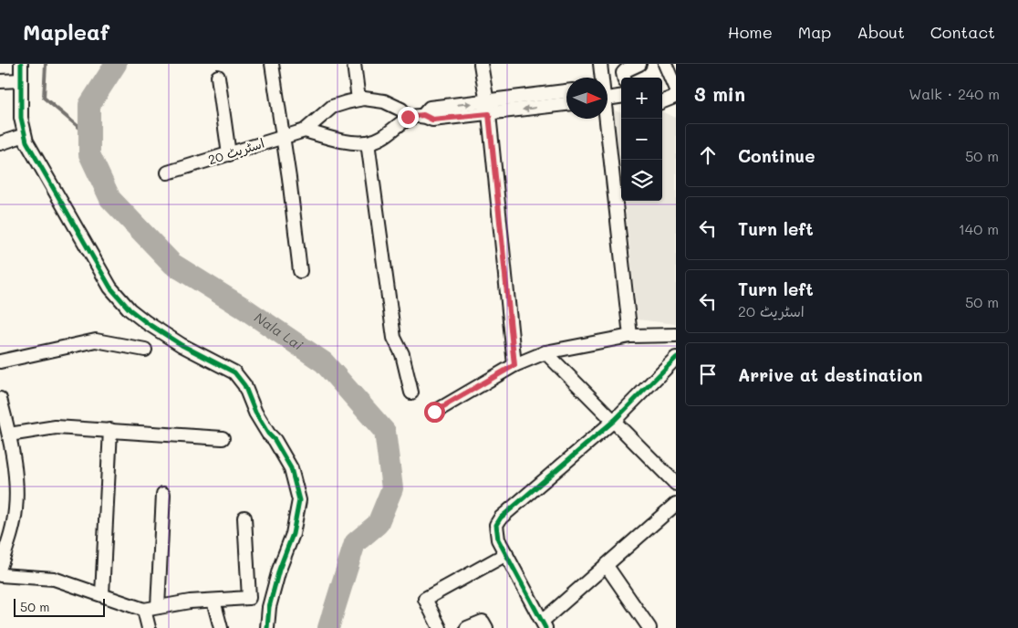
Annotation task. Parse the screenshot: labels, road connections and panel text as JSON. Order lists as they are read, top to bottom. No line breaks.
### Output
{"streets":{"street":["اسٹریٹ 20"]},"water":["Nala Lai"],"scale_bar":"50 m","north":"right","page":{"header":"Mapleaf","nav":["Home","Map","About","Contact"],"heading":["3 min","Walk · 240 m"],"map_buttons":["+","−"],"list":[["Continue","50 m"],["Turn left","140 m"],["Turn left","اسٹریٹ 20","50 m"],"Arrive at destination"],"scale":"50 m"}}
